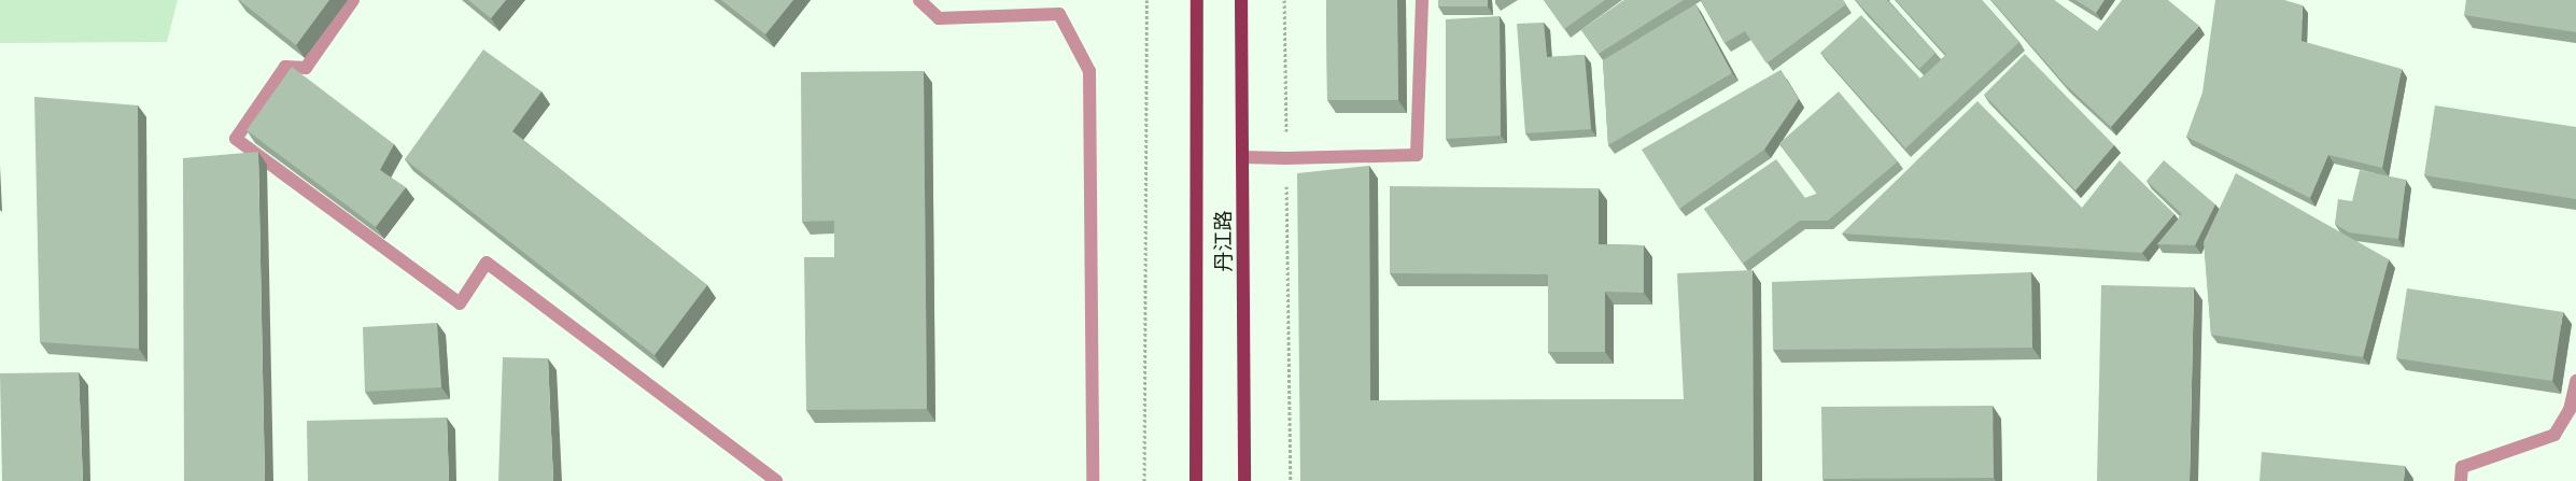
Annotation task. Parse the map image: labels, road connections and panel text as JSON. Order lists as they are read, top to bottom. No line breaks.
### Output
{"streets":{"main road":["丹江路"]}}
